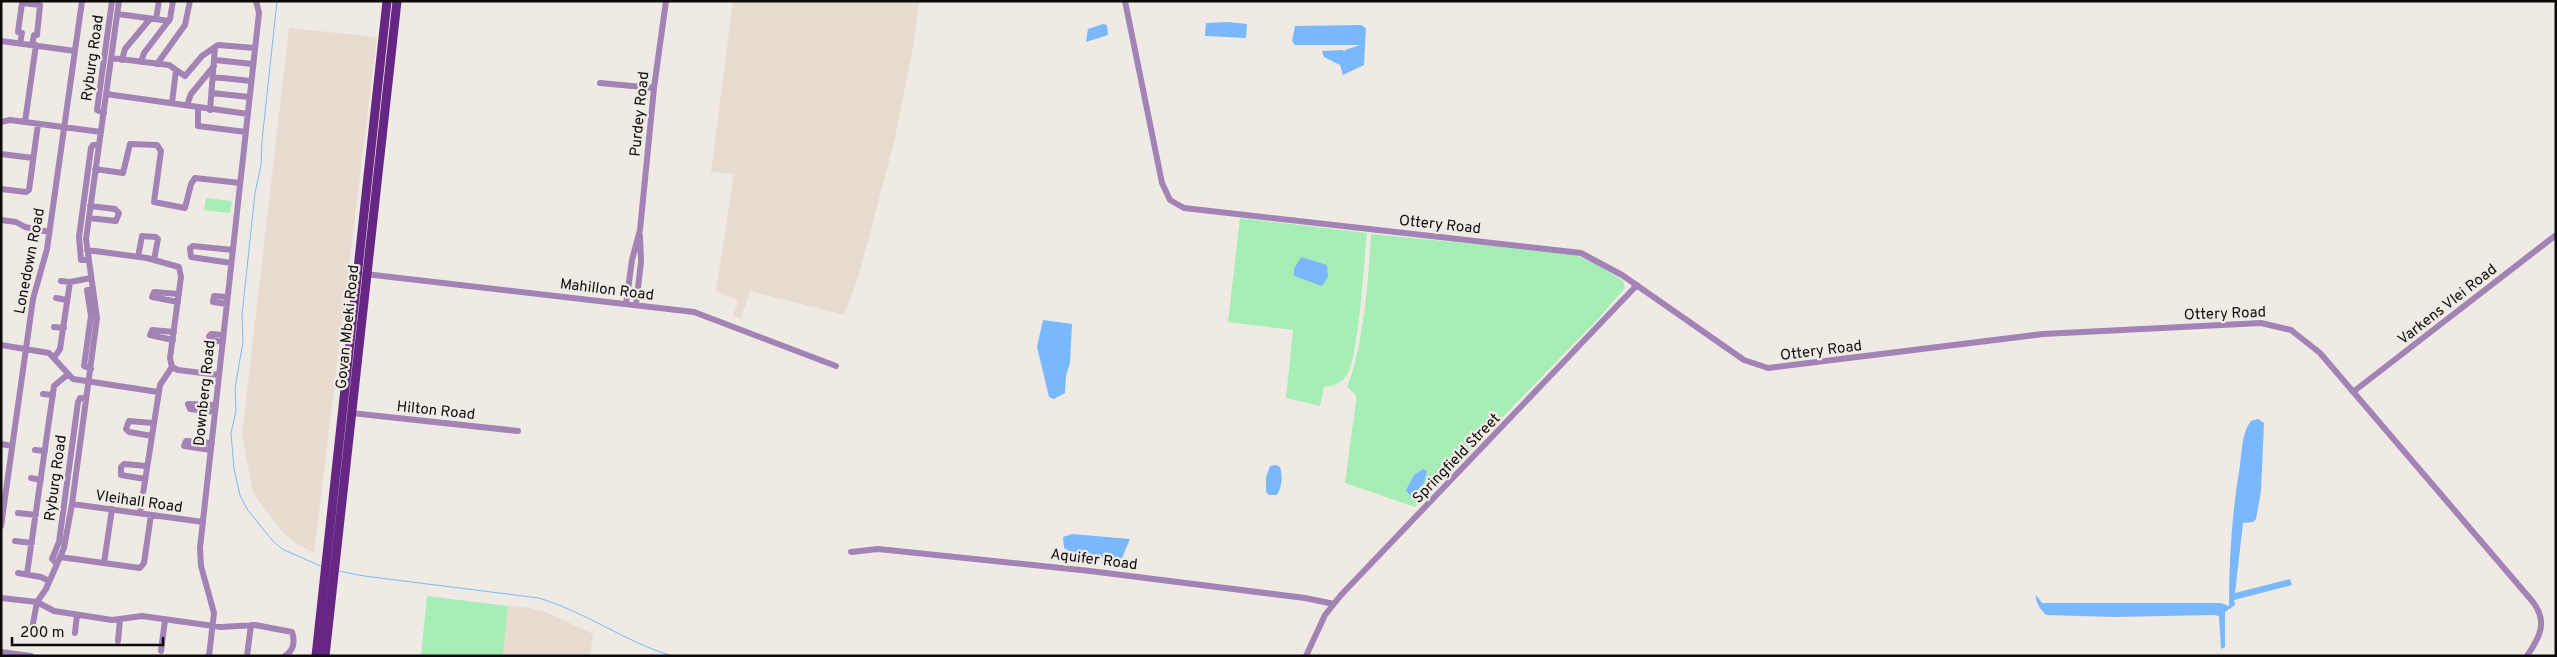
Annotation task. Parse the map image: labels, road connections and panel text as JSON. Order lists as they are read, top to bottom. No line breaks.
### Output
{"streets":{"main road":["Govan Mbeki Road"],"street":["Ryburg Road","Purdey Road","Ottery Road","Lonedown Road","Mahillon Road","Varkens Vlei Road","Downberg Road","Hilton Road","Springfield Street","Vleihall Road","Aquifer Road"]},"crossings":[["Ryburg Road","Vleihall Road"],["Purdey Road","Mahillon Road"],["Ottery Road","Varkens Vlei Road"],["Ottery Road","Springfield Street"],["Mahillon Road","Govan Mbeki Road"],["Govan Mbeki Road","Hilton Road"],["Downberg Road","Vleihall Road"],["Springfield Street","Aquifer Road"]],"scale_bar":"200 m"}
